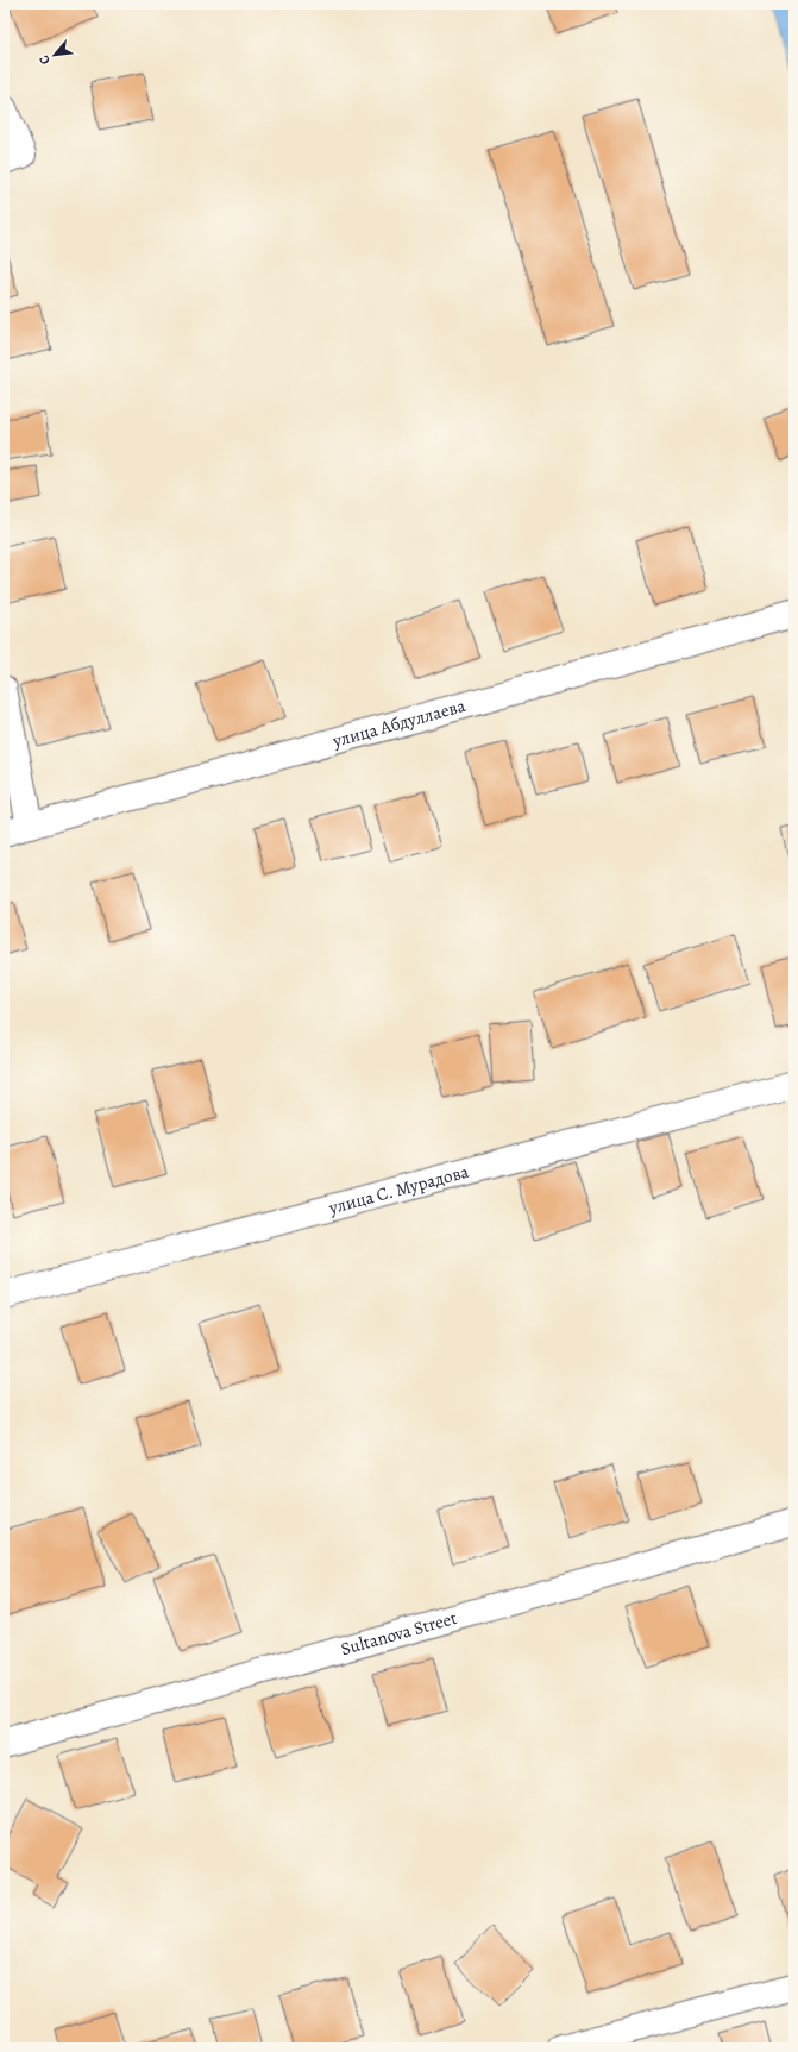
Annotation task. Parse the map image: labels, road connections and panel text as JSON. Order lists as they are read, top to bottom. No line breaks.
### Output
{"streets":{"street":["улица Абдуллаева","улица С. Мурадова","Sultanova Street"]},"north":"bottom left"}
